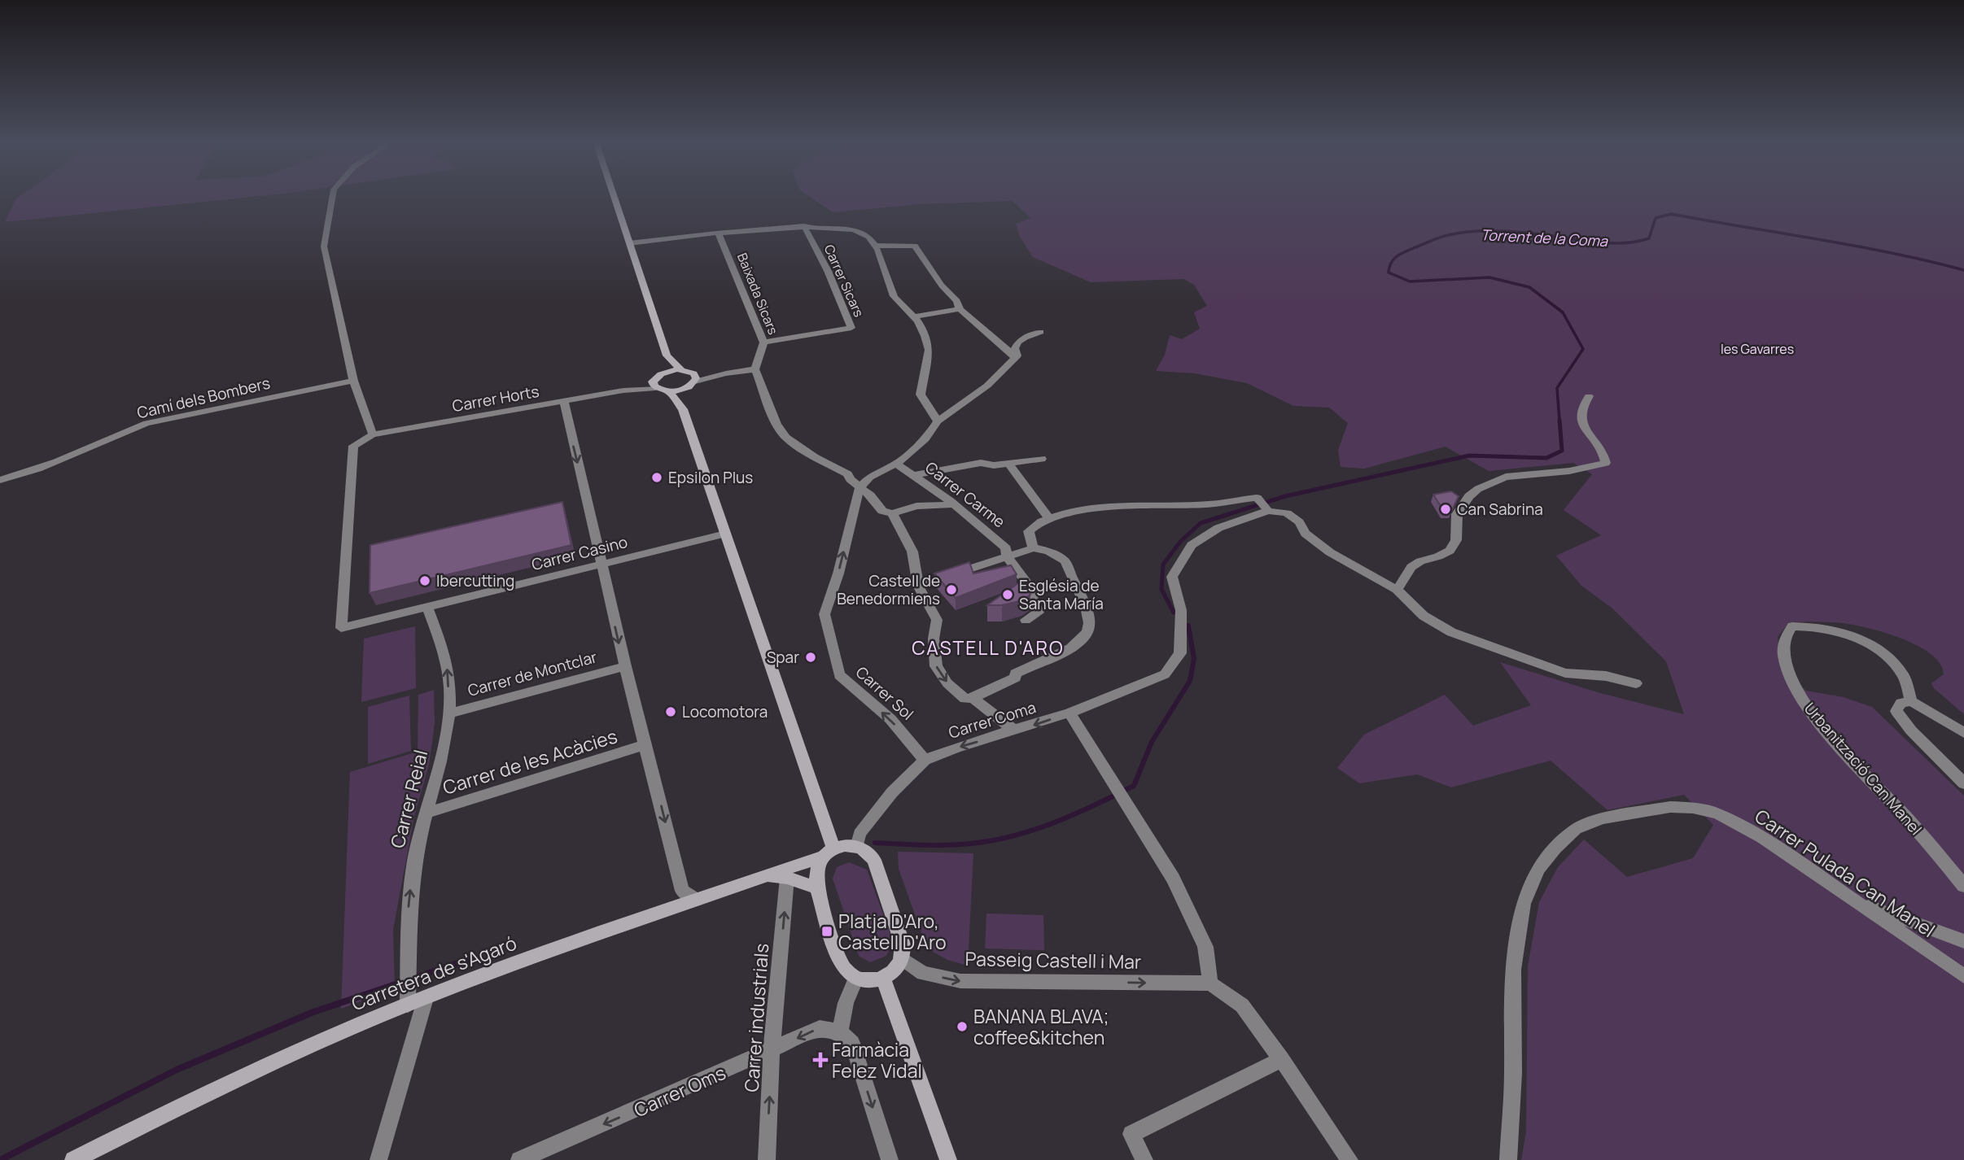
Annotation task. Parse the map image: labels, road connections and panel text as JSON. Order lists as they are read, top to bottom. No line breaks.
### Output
{"streets":{"street":["Carrer Sicars","Baixada Sicars","Camí dels Bombers","Carrer Horts","Carrer Carme","Carrer Casino","Carrer de Montclar","Carrer Sol","Carrer Coma","Carrer de les Acàcies","Urbanització Can Manel","Carrer Reial","Carrer Pulada Can Manel","Passeig Castell i Mar","Carretera de s'Agaró","Carrer industrials","Carrer Oms"]},"crossings":[["Carrer Sicars","Baixada Sicars"],["Carrer Horts","Carrer Casino"],["Carrer Casino","Carrer Reial"],["Carrer de Montclar","Carrer Reial"],["Carrer Sol","Carrer Coma"],["Carrer de les Acàcies","Carrer Reial"],["Carrer Reial","Carretera de s'Agaró"],["Carrer industrials","Carrer Oms"]],"one_way":["Carrer Reial","Passeig Castell i Mar","Carrer industrials","Carrer Oms"],"districts":["CASTELL D'ARO"],"water":["Torrent de la Coma"],"parks":["les Gavarres"],"places":{"other":["Epsilon Plus","Can Sabrina","Ibercutting","Castell de Benedormiens","Església de Santa María","Spar","Locomotora","BANANA BLAVA; coffee&kitchen"],"transit":["Platja D'Aro, Castell D'Aro"],"health":["Farmàcia Felez Vidal"]}}
